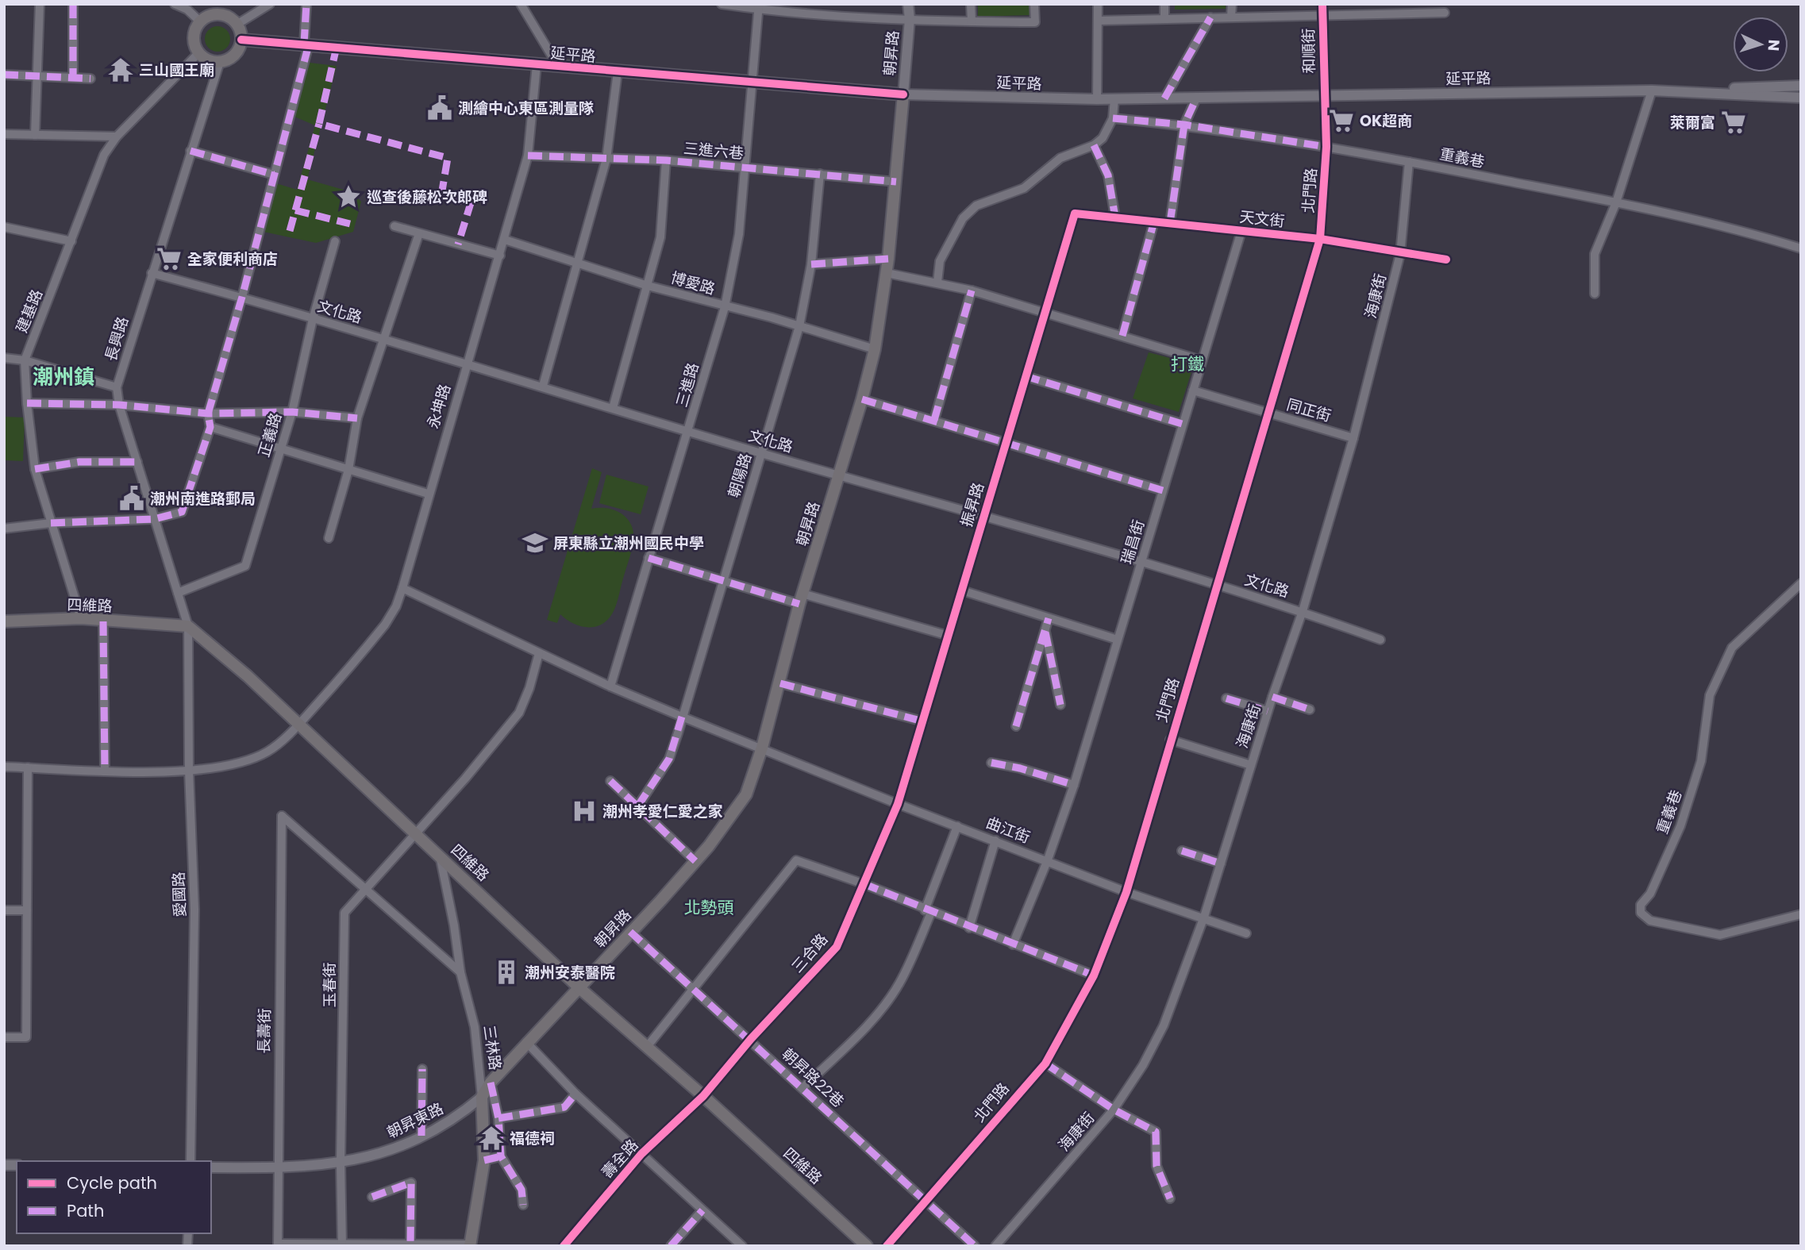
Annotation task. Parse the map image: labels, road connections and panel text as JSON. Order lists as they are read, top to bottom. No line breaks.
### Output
{"streets":{"main road":["朝昇路","延平路","四維路","三林路","朝昇東路"],"street":["和順街","三進六巷","重義巷","北門路","天文街","博愛路","海康街","建基路","文化路","長興路","三進路","永坤路","同正街","正義路","朝陽路","振昇路","瑞昌街","曲江街","愛國路","三合路","玉春街","長壽街","朝昇路22巷","壽全路"]},"crossings":[["和順街","延平路"],["和順街","北門路"],["朝昇路","延平路"],["朝昇路","三進六巷"],["朝昇路","博愛路"],["朝昇路","文化路"],["朝昇路","四維路"],["朝昇路","曲江街"],["朝昇路","朝昇路22巷"],["朝昇路","朝昇東路"],["延平路","北門路"],["延平路","建基路"],["延平路","長興路"],["延平路","三進路"],["延平路","永坤路"],["三進六巷","三進路"],["三進六巷","永坤路"],["三進六巷","朝陽路"],["重義巷","北門路"],["重義巷","海康街"],["北門路","天文街"],["北門路","文化路"],["北門路","同正街"],["北門路","曲江街"],["北門路","朝昇路22巷"],["天文街","海康街"],["天文街","振昇路"],["天文街","瑞昌街"],["博愛路","三進路"],["博愛路","永坤路"],["博愛路","朝陽路"],["海康街","文化路"],["海康街","同正街"],["海康街","曲江街"],["建基路","長興路"],["建基路","四維路"],["文化路","長興路"],["文化路","三進路"],["文化路","永坤路"],["文化路","正義路"],["文化路","朝陽路"],["文化路","振昇路"],["文化路","瑞昌街"],["長興路","正義路"],["長興路","四維路"],["長興路","愛國路"],["三進路","曲江街"],["永坤路","四維路"],["永坤路","曲江街"],["永坤路","愛國路"],["同正街","瑞昌街"],["朝陽路","曲江街"],["振昇路","曲江街"],["振昇路","三合路"],["瑞昌街","曲江街"],["四維路","愛國路"],["四維路","三合路"],["四維路","玉春街"],["四維路","三林路"],["四維路","朝昇東路"],["四維路","壽全路"],["曲江街","三合路"],["曲江街","玉春街"],["三合路","朝昇路22巷"],["三合路","壽全路"],["玉春街","長壽街"],["玉春街","朝昇東路"],["長壽街","朝昇東路"],["三林路","朝昇東路"]],"districts":["打鐵","潮州鎮","北勢頭"],"places":{"temple":["三山國王廟","福德祠"],"public building":["測繪中心東區測量隊","潮州南進路郵局"],"supermarket":["OK超商","萊爾富","全家便利商店"],"place":["巡查後藤松次郎碑"],"school or university":["屏東縣立潮州國民中學"],"hospital":["潮州孝愛仁愛之家"],"building":["潮州安泰醫院"]},"legend":["Cycle path","Path"],"north":"right"}
